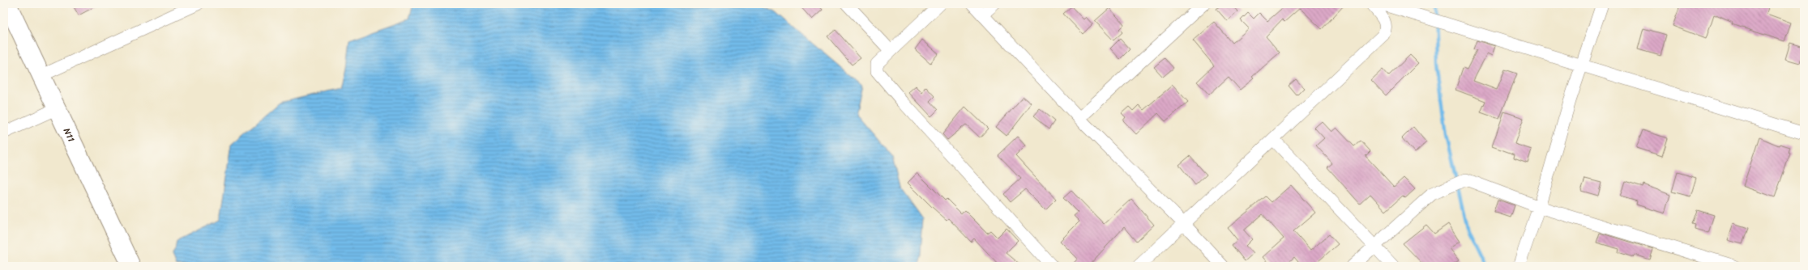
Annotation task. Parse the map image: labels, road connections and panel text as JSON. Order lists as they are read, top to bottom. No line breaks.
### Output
{"streets":{"main road":["N11"]}}
